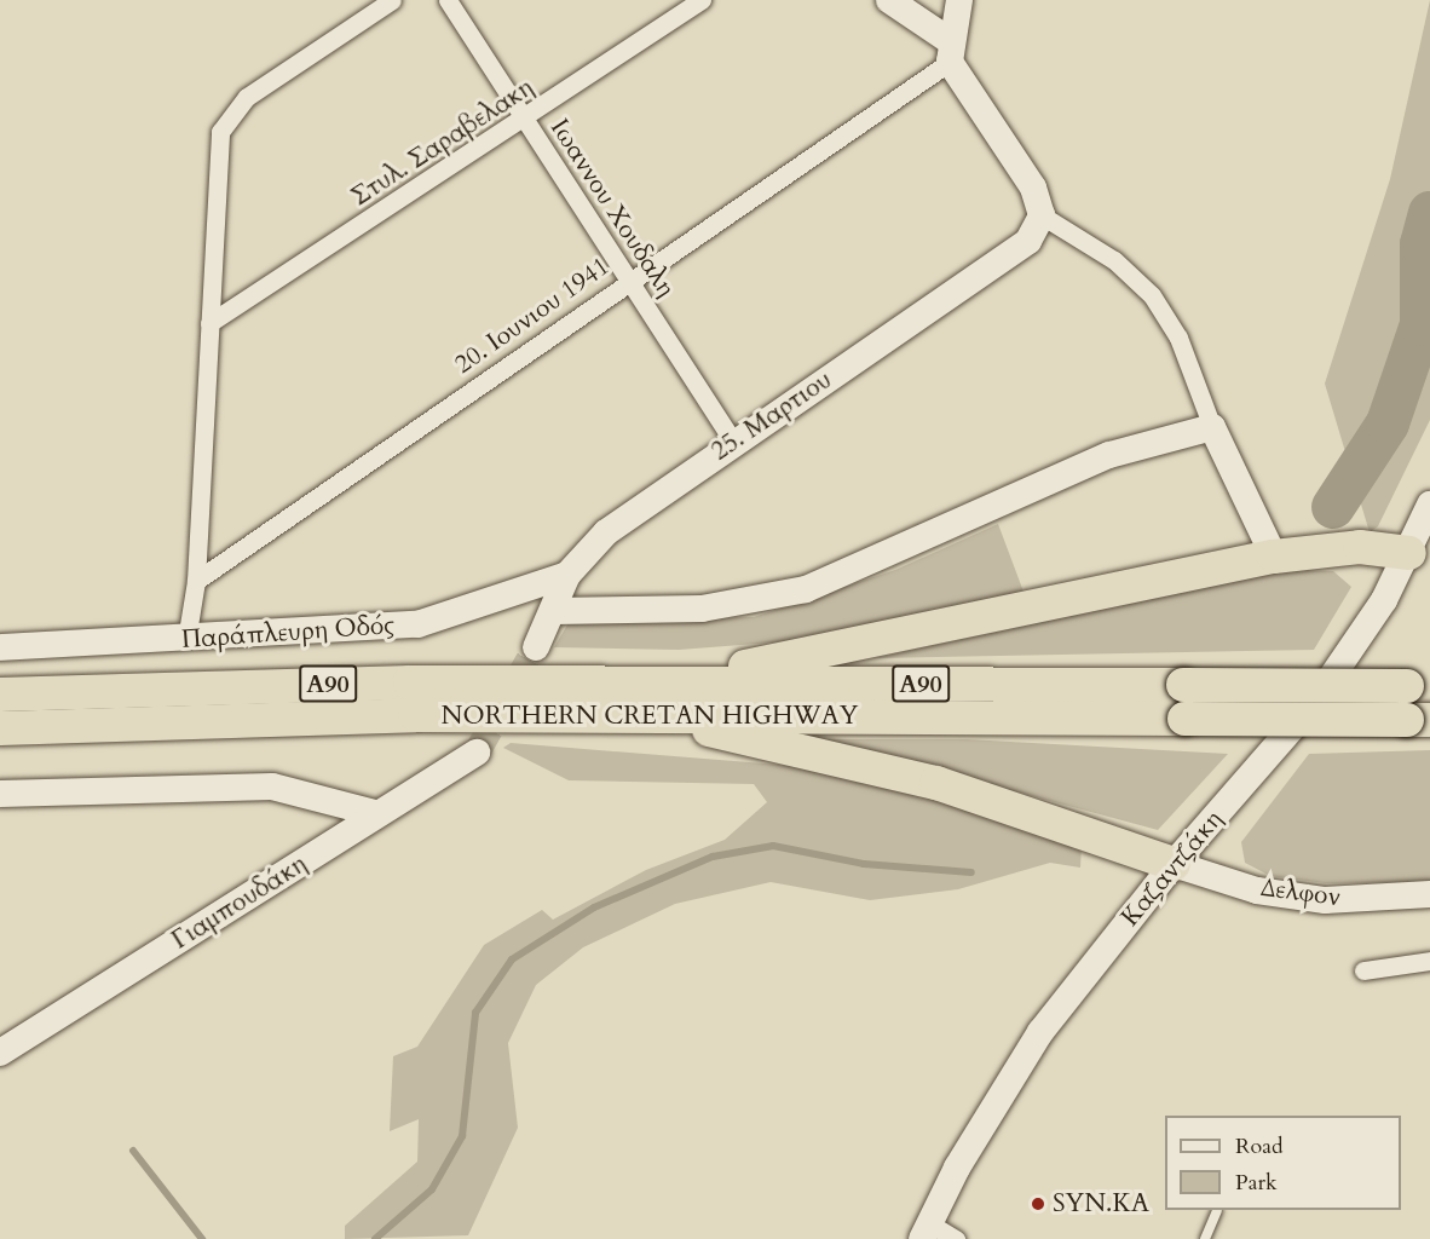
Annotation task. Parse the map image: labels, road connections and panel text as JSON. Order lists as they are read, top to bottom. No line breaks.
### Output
{"streets":{"highway":["Α90","NORTHERN CRETAN HIGHWAY"],"main road":["25. Μαρτιου","Παράπλευρη Οδός","Καζαντζάκη","Δελφον","Γιαμπουδάκη"],"street":["Στυλ. Σαραβελακη","Ιωαννου Χουδαλη","20. Ιουνιου 1941"]},"crossings":[["Στυλ. Σαραβελακη","Ιωαννου Χουδαλη"],["Ιωαννου Χουδαλη","20. Ιουνιου 1941"],["Ιωαννου Χουδαλη","25. Μαρτιου"],["25. Μαρτιου","Παράπλευρη Οδός"],["Καζαντζάκη","Δελφον"]],"places":["SYN.KA"],"legend":["Road","Park"]}
